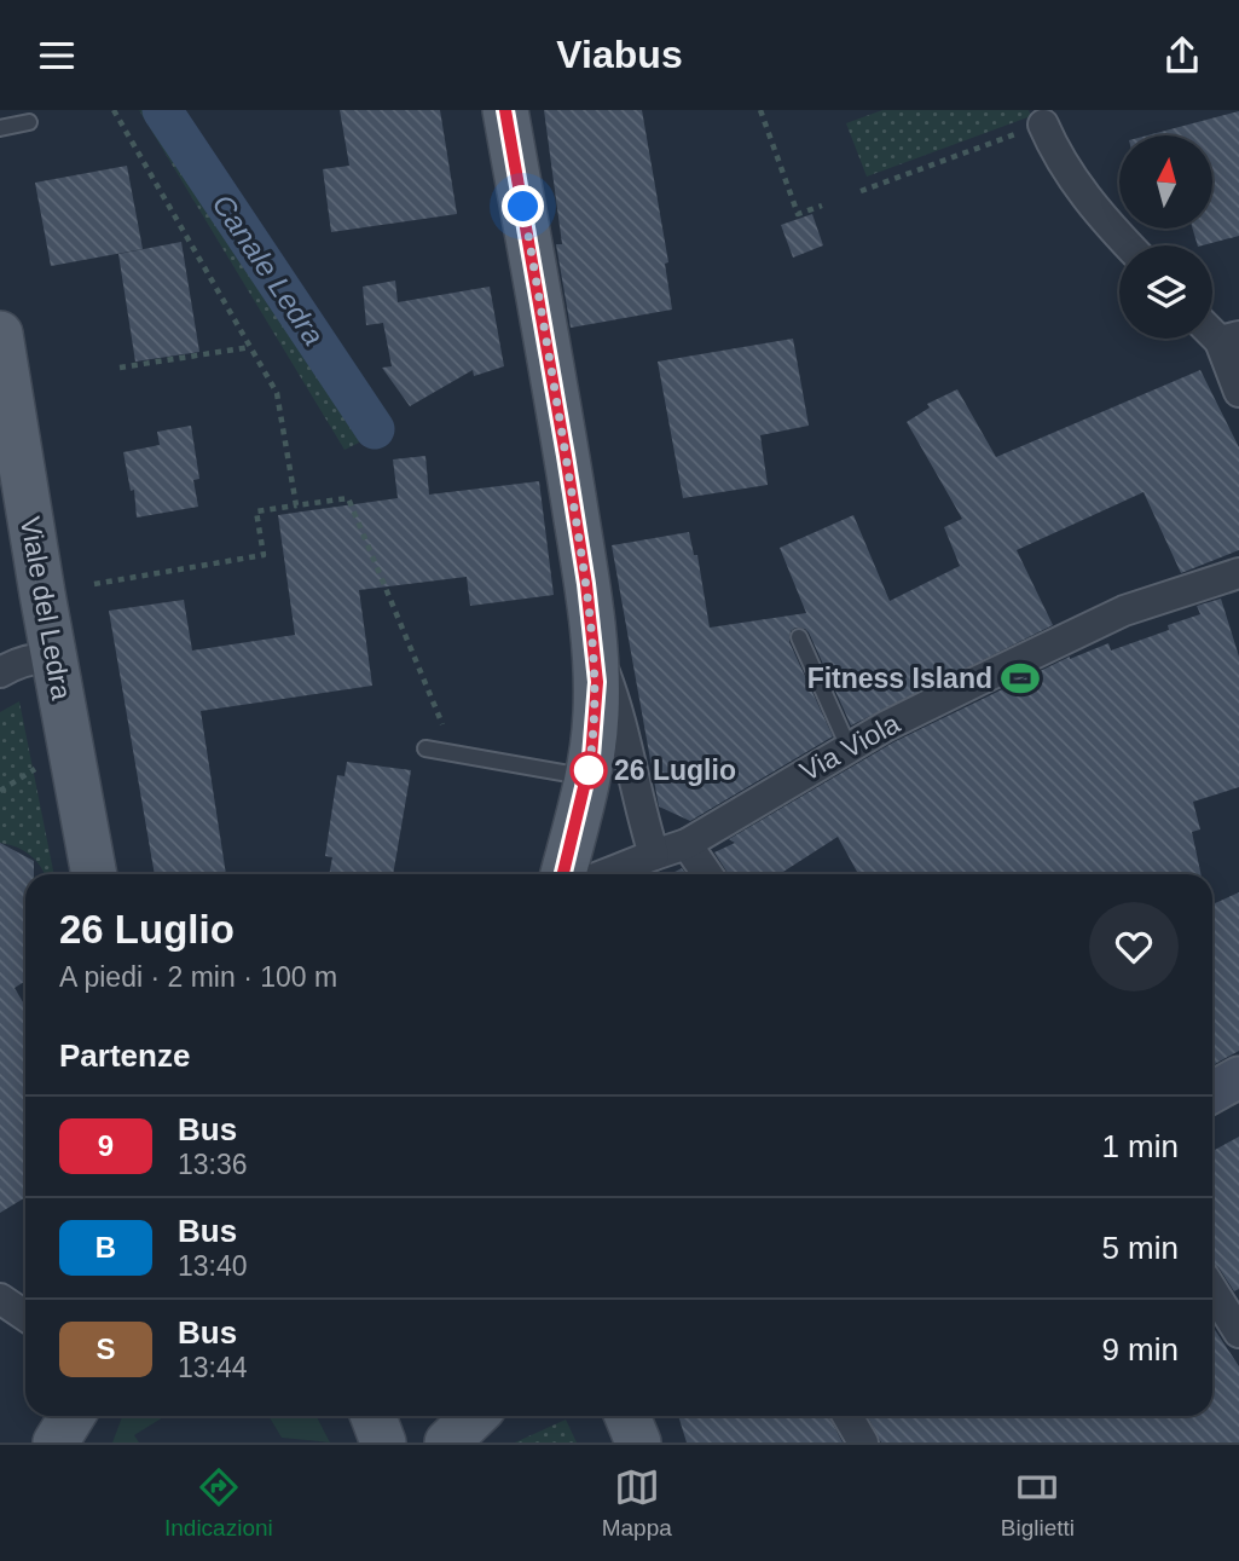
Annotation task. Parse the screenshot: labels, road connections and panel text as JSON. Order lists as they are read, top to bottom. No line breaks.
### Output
{"streets":{"main road":["Viale del Ledra"],"street":["Via Viola"]},"water":["Canale Ledra"],"places":{"sports":["Fitness Island"],"other":["26 Luglio"]},"lines":["bus line 9"],"north":"top","page":{"header":"Viabus","heading":[["26 Luglio","A piedi · 2 min · 100 m"],"Partenze"],"list":[{"mark":"9","name":"Bus","note":"13:36","value":"1 min"},{"mark":"B","name":"Bus","note":"13:40","value":"5 min"},{"mark":"S","name":"Bus","note":"13:44","value":"9 min"}],"tabs":["Indicazioni","Mappa","Biglietti"]}}
